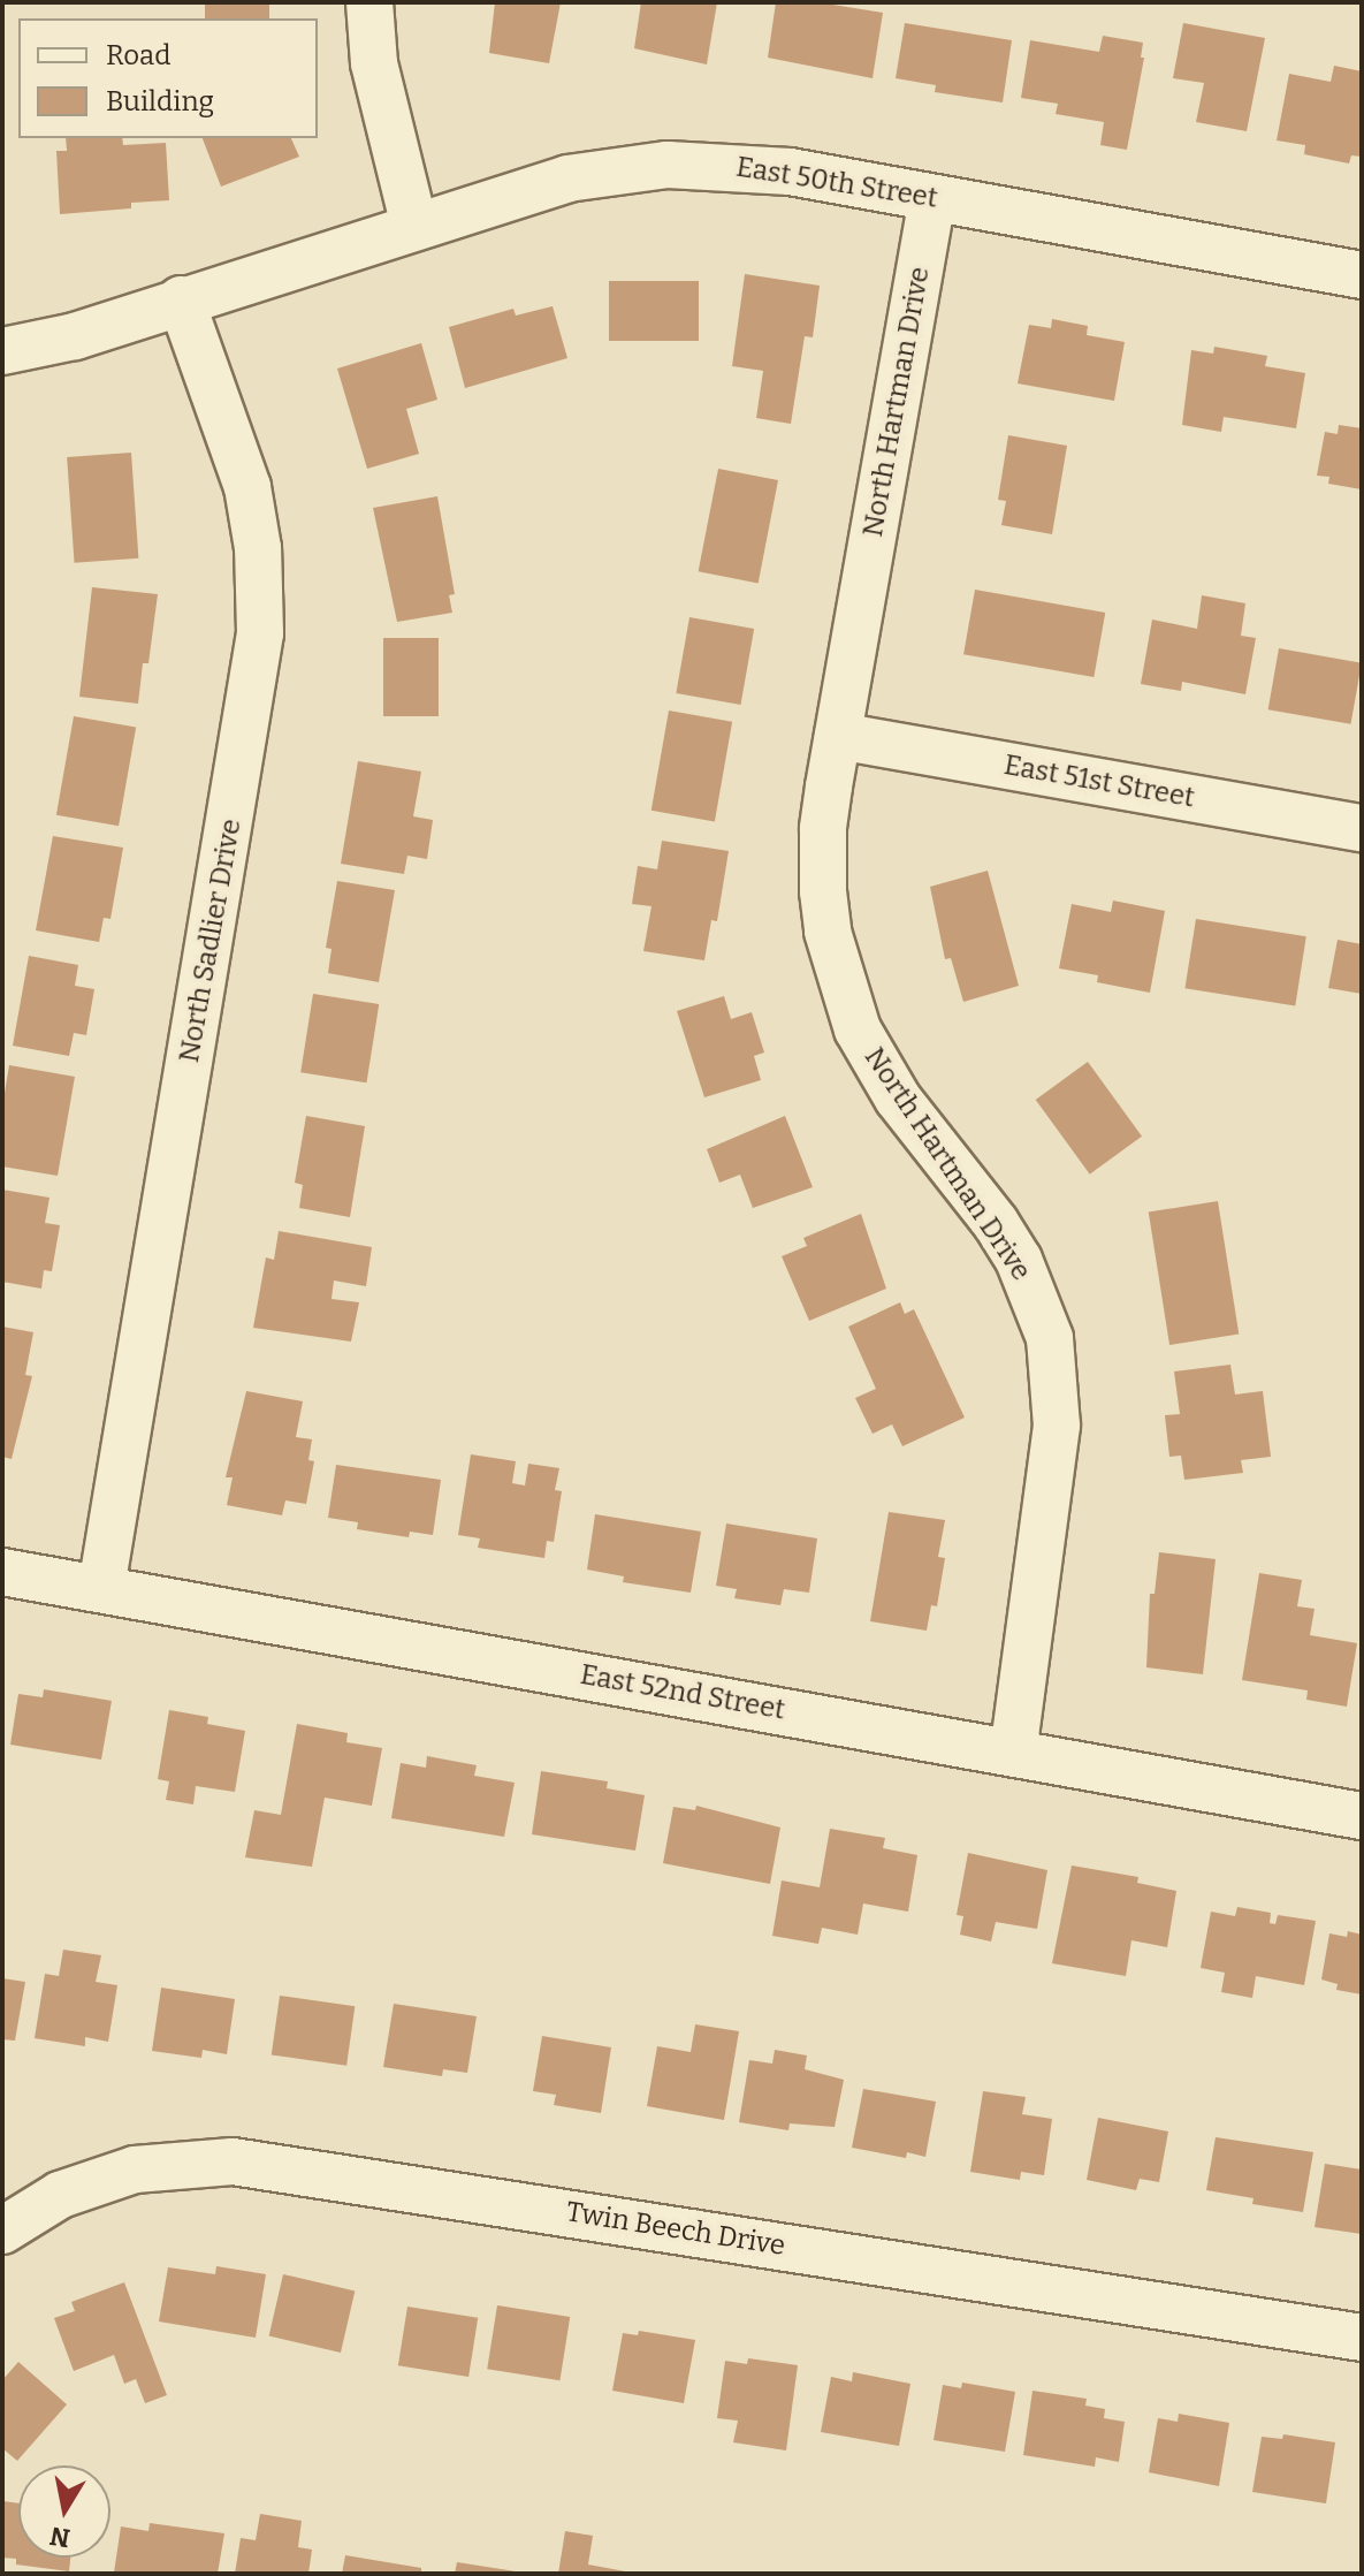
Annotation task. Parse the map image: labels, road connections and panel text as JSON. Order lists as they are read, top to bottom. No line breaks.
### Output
{"streets":{"street":["East 50th Street","North Hartman Drive","East 51st Street","North Sadlier Drive","East 52nd Street","Twin Beech Drive"]},"crossings":[["East 50th Street","North Hartman Drive"],["East 50th Street","North Sadlier Drive"],["North Hartman Drive","East 51st Street"],["North Hartman Drive","East 52nd Street"],["North Sadlier Drive","East 52nd Street"]],"legend":["Road","Building"],"north":"bottom"}
